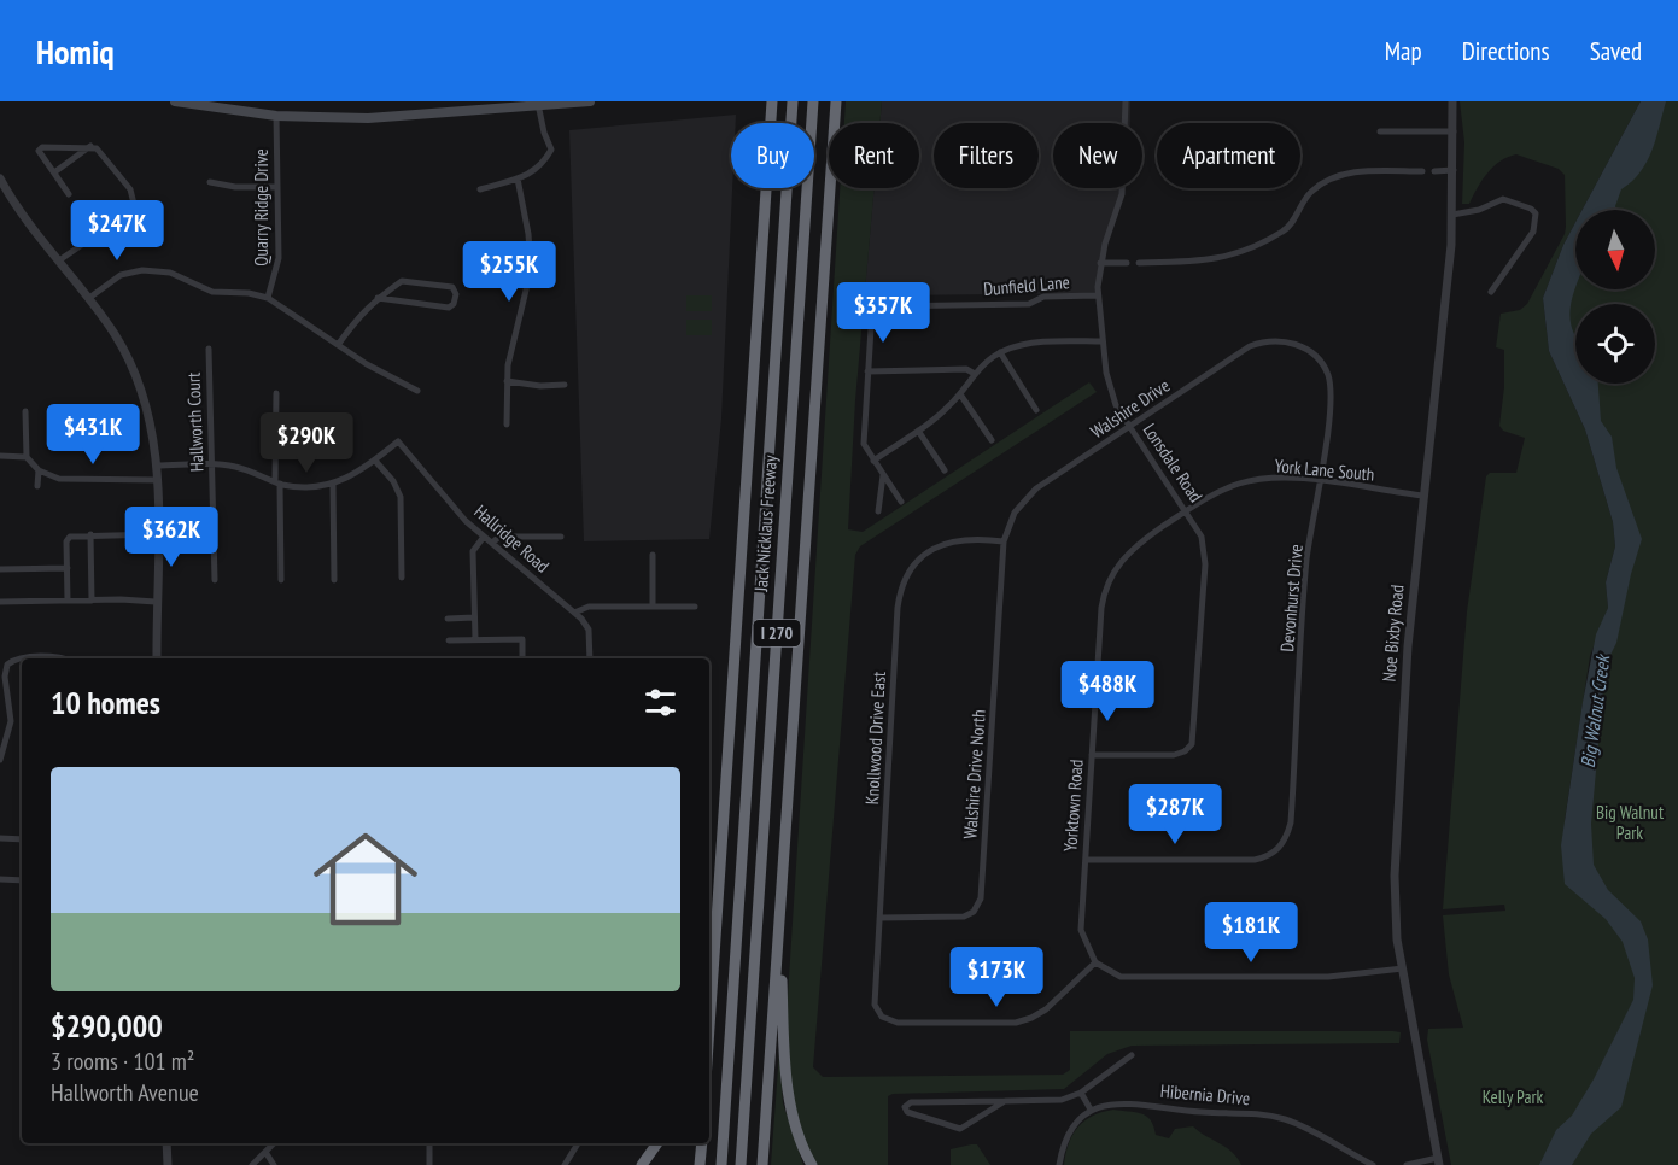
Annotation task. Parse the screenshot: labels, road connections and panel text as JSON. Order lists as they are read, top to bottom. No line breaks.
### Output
{"streets":{"highway":["Jack Nicklaus Freeway","I 270"],"street":["Quarry Ridge Drive","Dunfield Lane","Walshire Drive","Hallworth Court","Lonsdale Road","York Lane South","Hallridge Road","Devonhurst Drive","Noe Bixby Road","Knollwood Drive East","Walshire Drive North","Yorktown Road","Hibernia Drive"]},"crossings":[["Dunfield Lane","Lonsdale Road"],["Walshire Drive","Lonsdale Road"],["Walshire Drive","Devonhurst Drive"],["Walshire Drive","Knollwood Drive East"],["Walshire Drive","Walshire Drive North"],["Lonsdale Road","York Lane South"],["Lonsdale Road","Yorktown Road"],["York Lane South","Devonhurst Drive"],["York Lane South","Noe Bixby Road"],["York Lane South","Yorktown Road"],["Devonhurst Drive","Yorktown Road"],["Knollwood Drive East","Walshire Drive North"],["Knollwood Drive East","Yorktown Road"]],"water":["Big Walnut Creek"],"parks":["Big Walnut Park","Kelly Park"],"north":"bottom","page":{"header":"Homiq","nav":["Map","Directions","Saved"],"chip":["Buy","Rent","Filters","New","Apartment"],"price":["$247K","$255K","$357K","$431K","$290K","$362K","$488K","$287K","$181K","$173K"],"heading":"10 homes","list":[{"name":"$290,000","note":"3 rooms · 101 m² · Hallworth Avenue"}]}}
